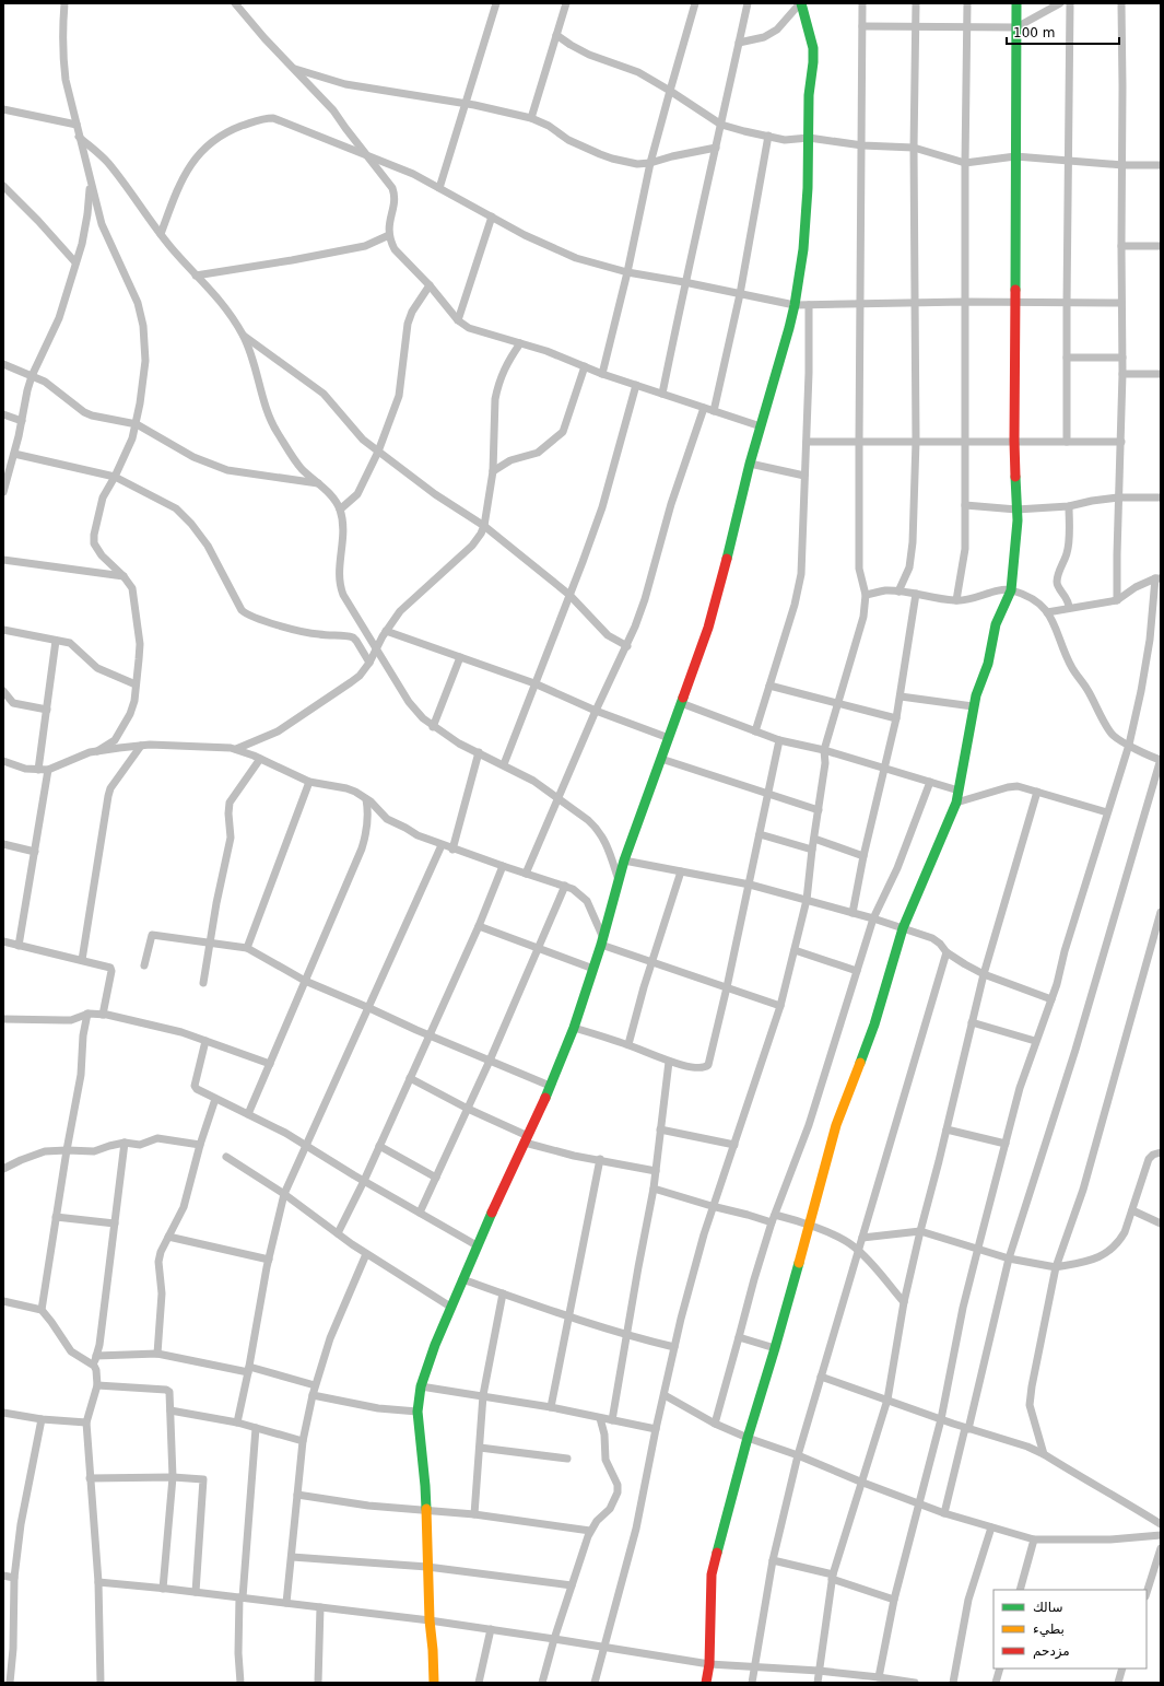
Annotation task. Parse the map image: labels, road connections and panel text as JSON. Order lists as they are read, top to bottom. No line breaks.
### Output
{"legend":["سالك","بطيء","مزدحم"],"scale_bar":"100 m"}
